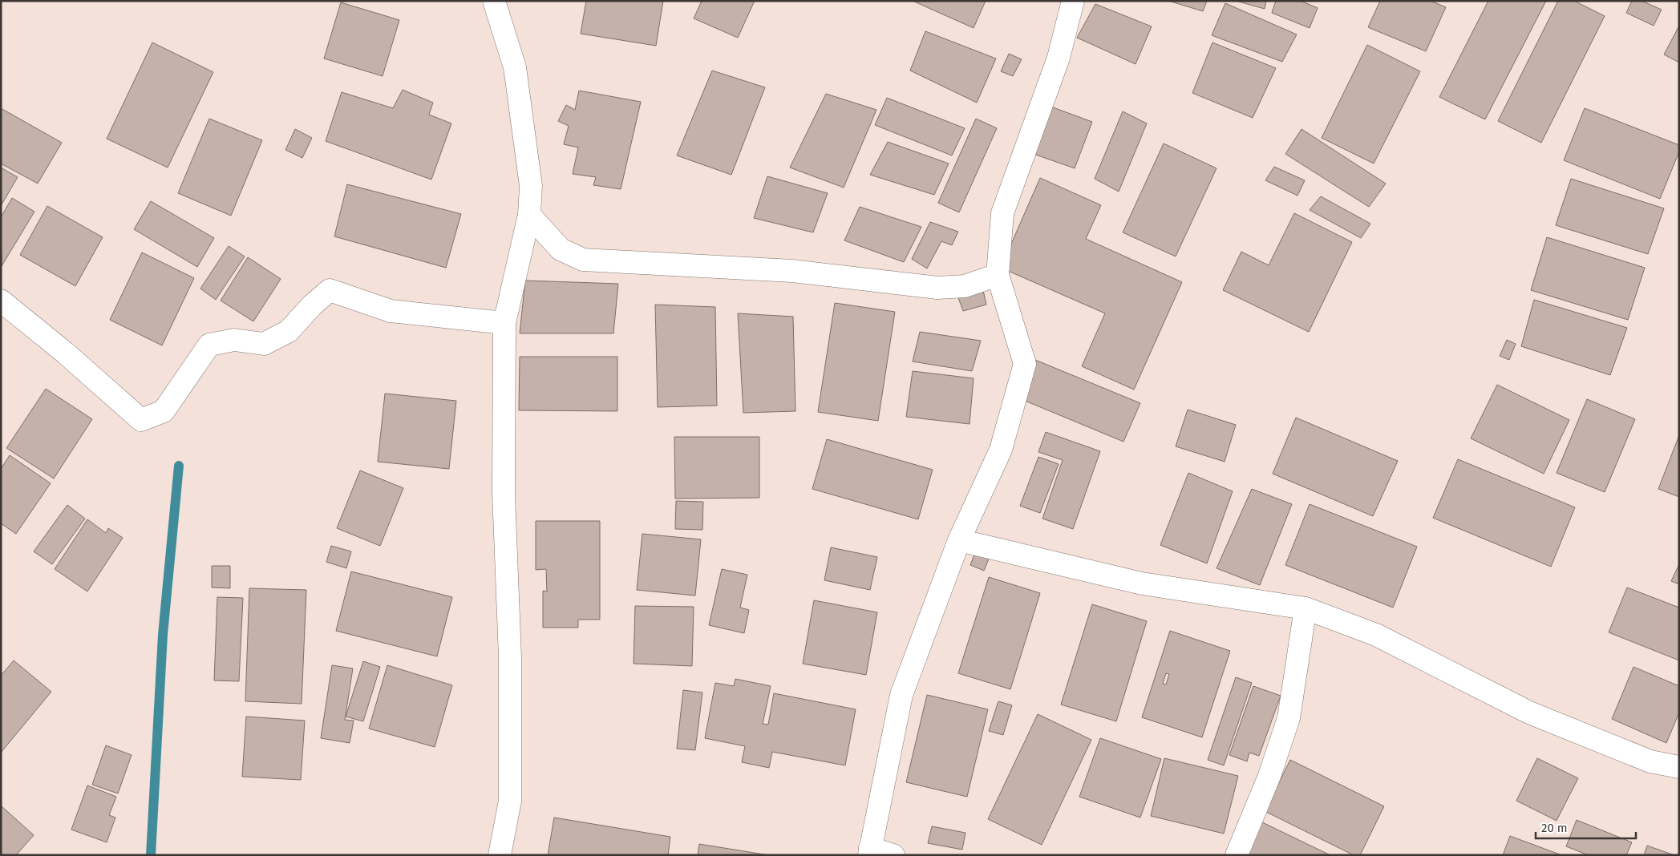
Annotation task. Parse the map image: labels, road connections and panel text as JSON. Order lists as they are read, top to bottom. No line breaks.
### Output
{"scale_bar":"20 m"}
